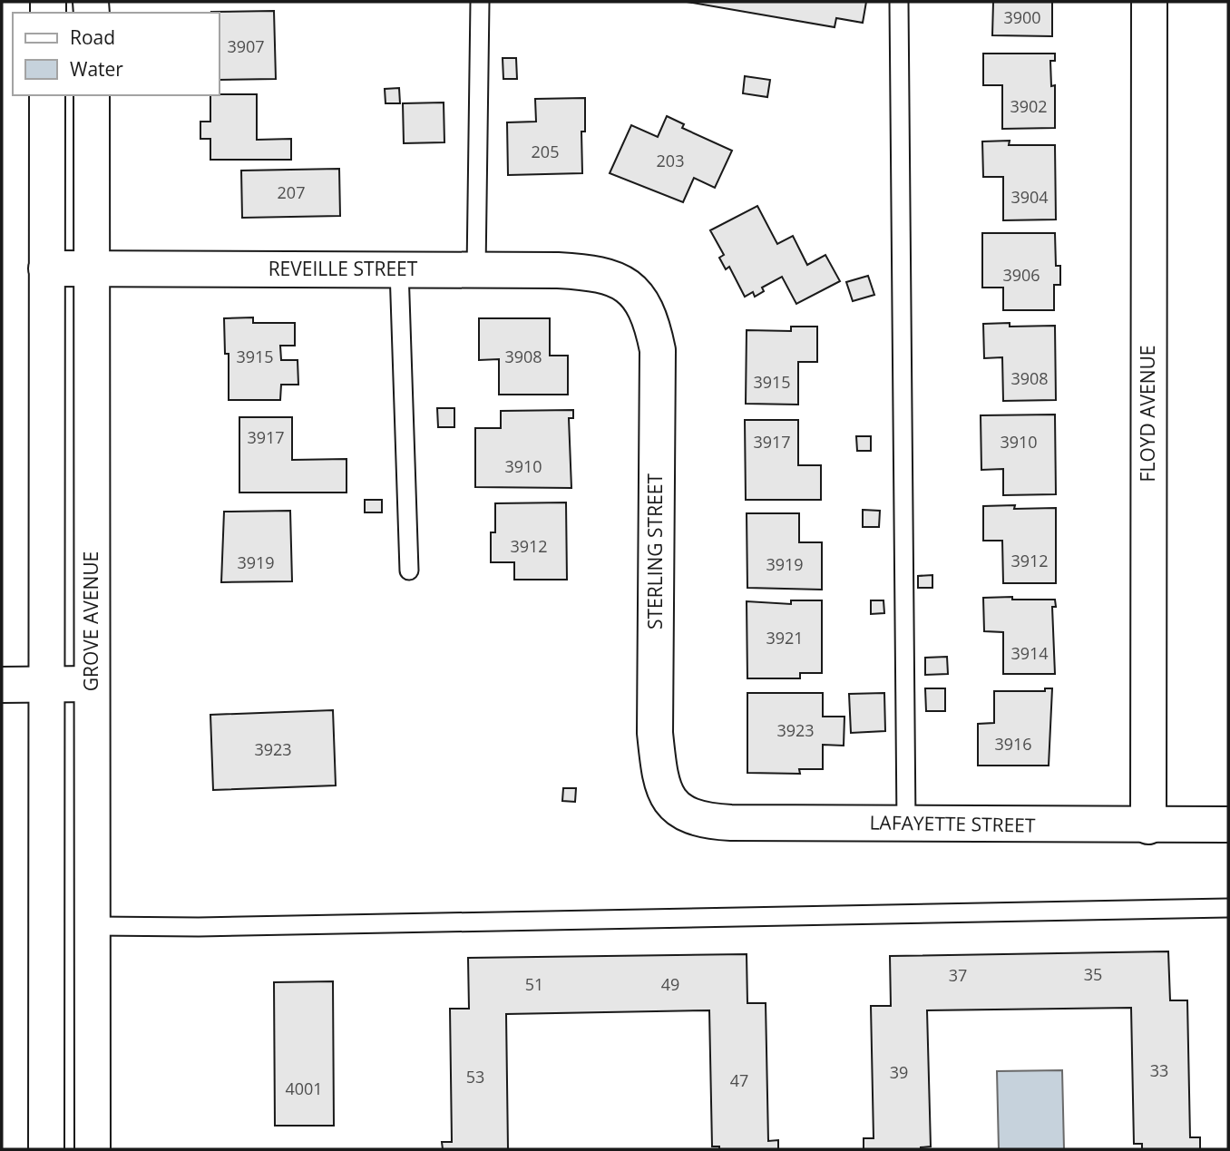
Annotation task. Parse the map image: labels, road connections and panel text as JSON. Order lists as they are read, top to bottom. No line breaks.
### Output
{"streets":{"street":["REVEILLE STREET","FLOYD AVENUE","STERLING STREET","GROVE AVENUE","LAFAYETTE STREET"]},"crossings":[["REVEILLE STREET","STERLING STREET"],["REVEILLE STREET","GROVE AVENUE"],["FLOYD AVENUE","LAFAYETTE STREET"],["STERLING STREET","LAFAYETTE STREET"]],"house_numbers":["3900","3907","3902","205","203","207","3904","3906","3915","3908","3908","3915","3917","3917","3910","3910","3912","3912","3919","3919","3921","3914","3923","3916","3923","35","37","51","49","33","39","53","47","4001"],"legend":["Road","Water"]}
